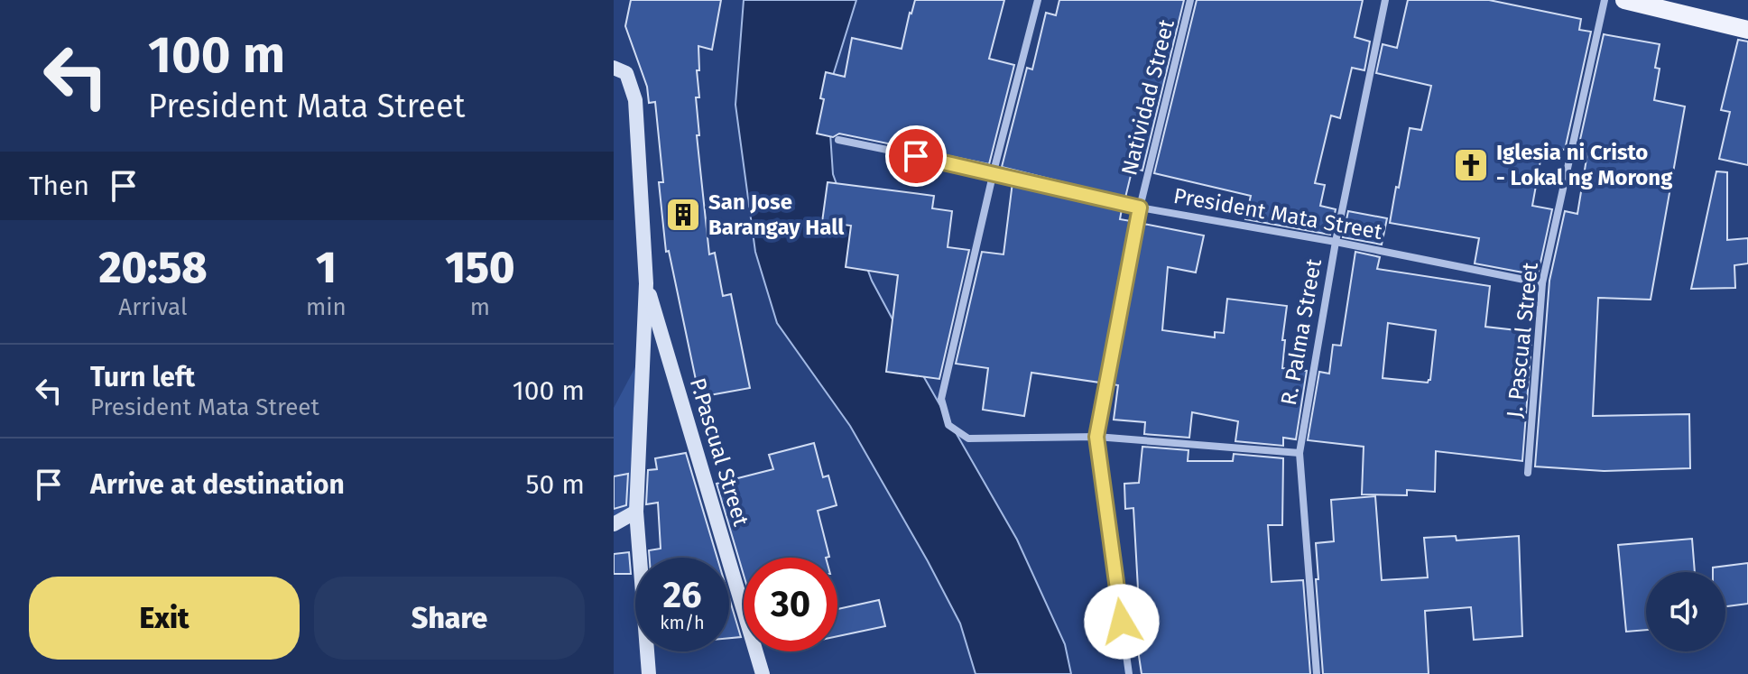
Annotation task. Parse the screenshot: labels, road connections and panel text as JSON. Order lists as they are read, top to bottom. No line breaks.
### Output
{"streets":{"street":["Natividad Street","President Mata Street","R. Palma Street","J. Pascual Street","P.Pascual Street"]},"crossings":[["Natividad Street","President Mata Street"],["President Mata Street","R. Palma Street"],["President Mata Street","J. Pascual Street"]],"places":{"church":["Iglesia ni Cristo - Lokal ng Morong"],"building":["San Jose Barangay Hall"]},"page":{"turn":["100 m","President Mata Street"],"then":"Then","eta":["20:58","Arrival","1","min","150","m"],"list":[{"name":"Turn left","note":"President Mata Street","value":"100 m"},{"name":"Arrive at destination","value":"50 m"}],"speed":"26 km/h","limit":"30","buttons":["Exit","Share"]}}
